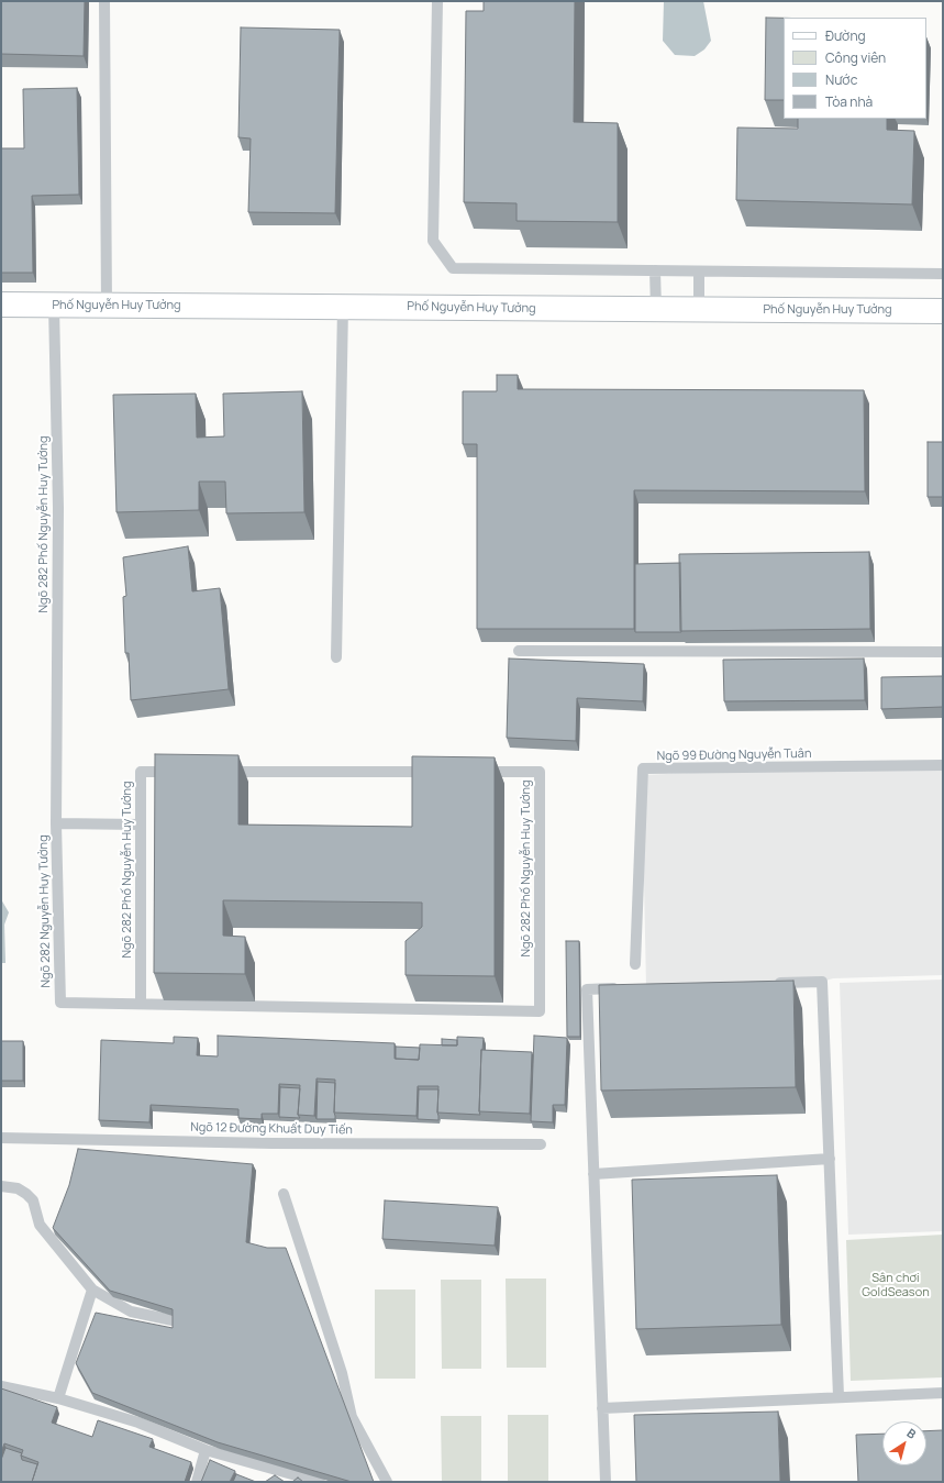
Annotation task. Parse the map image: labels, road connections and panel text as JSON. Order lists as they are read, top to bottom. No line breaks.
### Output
{"streets":{"street":["Phố Nguyễn Huy Tưởng"],"lane":["Ngõ 282 Phố Nguyễn Huy Tưởng","Ngõ 99 Đường Nguyễn Tuân","Ngõ 282 Nguyễn Huy Tưởng","Ngõ 12 Đường Khuất Duy Tiến"]},"crossings":[["Phố Nguyễn Huy Tưởng","Ngõ 282 Phố Nguyễn Huy Tưởng"],["Ngõ 282 Phố Nguyễn Huy Tưởng","Ngõ 282 Nguyễn Huy Tưởng"]],"parks":["Sân chơi GoldSeason"],"legend":["Đường","Công viên","Nước","Tòa nhà"],"north":"top right"}
